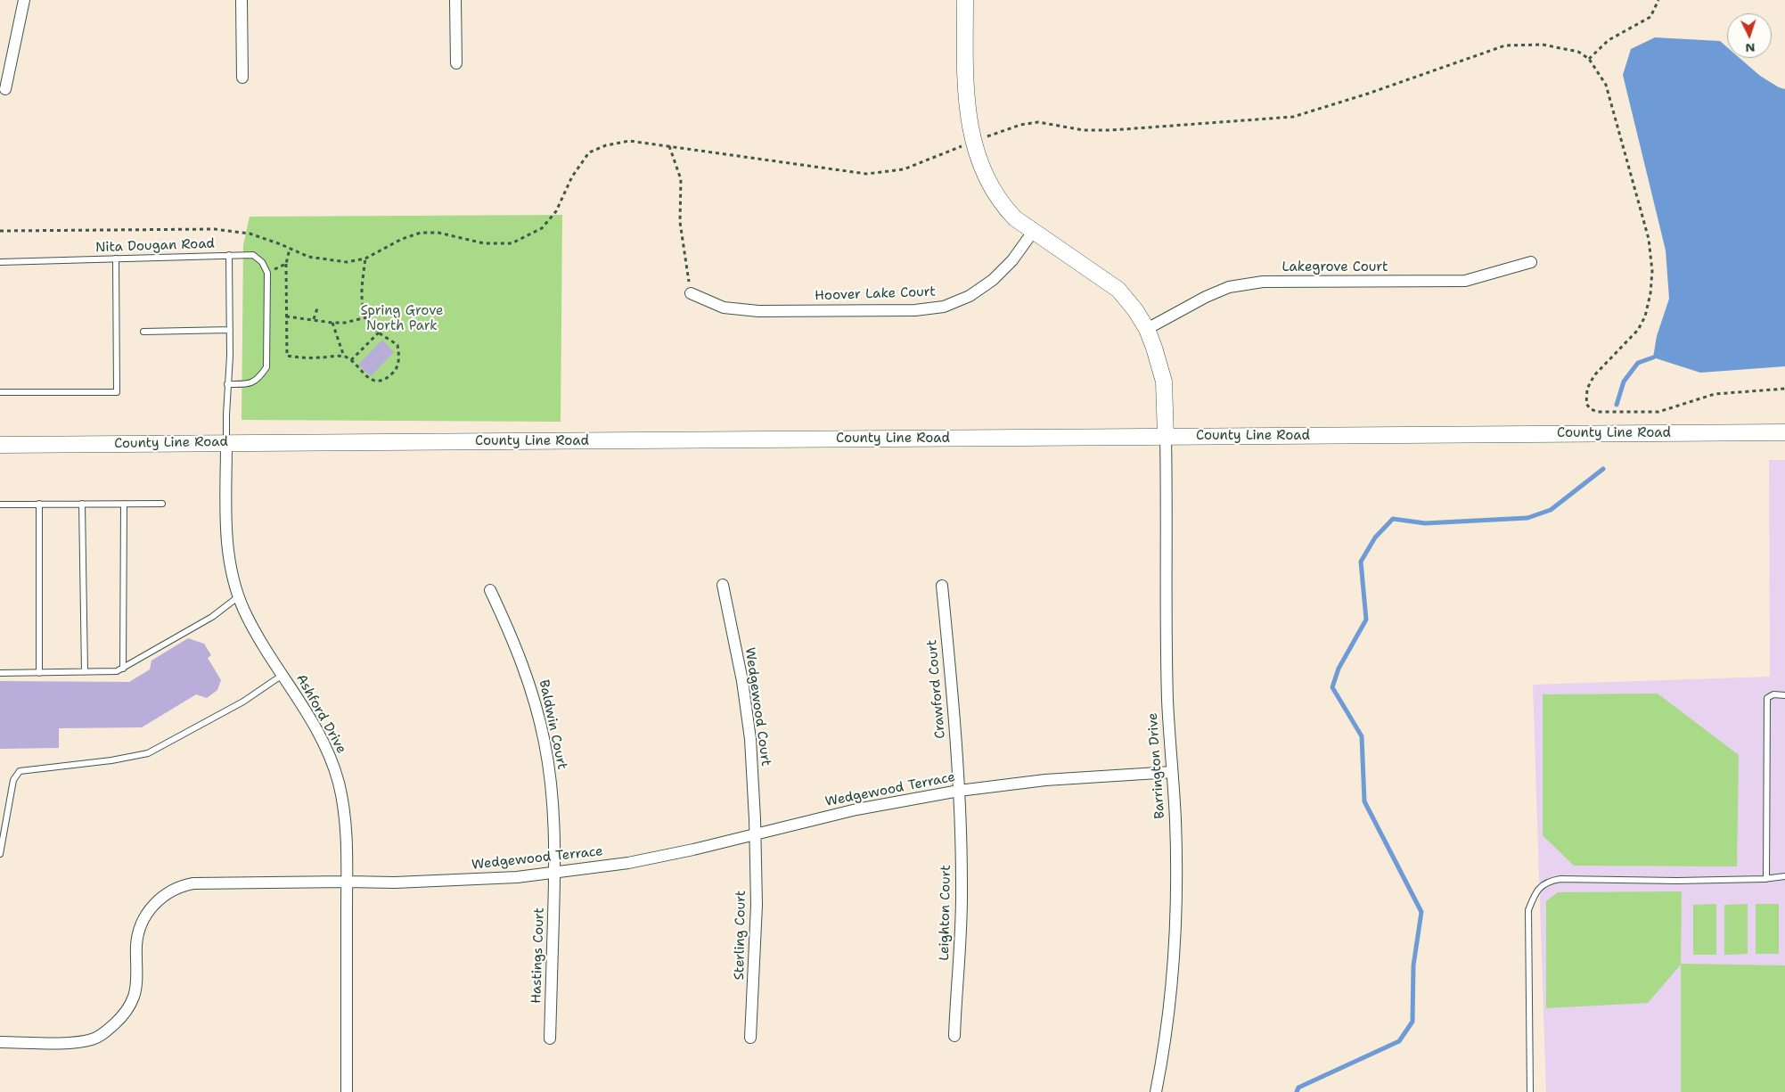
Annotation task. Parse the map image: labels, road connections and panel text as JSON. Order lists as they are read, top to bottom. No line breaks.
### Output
{"streets":{"main road":["County Line Road"],"street":["Lakegrove Court","Hoover Lake Court","Crawford Court","Wedgewood Court","Ashford Drive","Baldwin Court","Barrington Drive","Wedgewood Terrace","Leighton Court","Sterling Court","Hastings Court"],"lane":["Nita Dougan Road"]},"crossings":[["Nita Dougan Road","County Line Road"],["Nita Dougan Road","Ashford Drive"],["County Line Road","Ashford Drive"],["County Line Road","Barrington Drive"],["Crawford Court","Wedgewood Terrace"],["Crawford Court","Leighton Court"],["Wedgewood Court","Wedgewood Terrace"],["Wedgewood Court","Sterling Court"],["Ashford Drive","Wedgewood Terrace"],["Baldwin Court","Wedgewood Terrace"],["Baldwin Court","Hastings Court"],["Barrington Drive","Wedgewood Terrace"],["Wedgewood Terrace","Leighton Court"],["Wedgewood Terrace","Sterling Court"],["Wedgewood Terrace","Hastings Court"]],"parks":["Spring Grove North Park"],"north":"bottom"}
